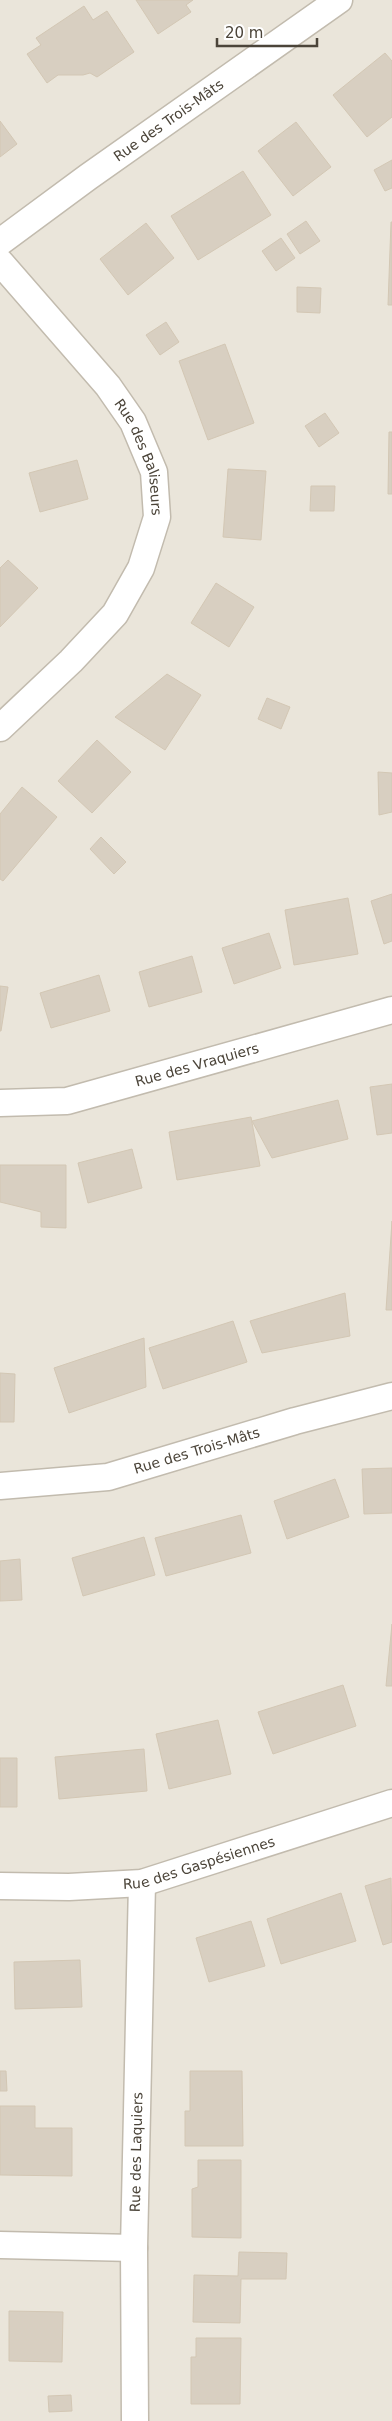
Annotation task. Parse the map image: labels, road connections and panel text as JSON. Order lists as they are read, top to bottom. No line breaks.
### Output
{"streets":{"street":["Rue des Trois-Mâts","Rue des Baliseurs","Rue des Vraquiers","Rue des Gaspésiennes","Rue des Laquiers"]},"crossings":[["Rue des Gaspésiennes","Rue des Laquiers"]],"scale_bar":"20 m"}
